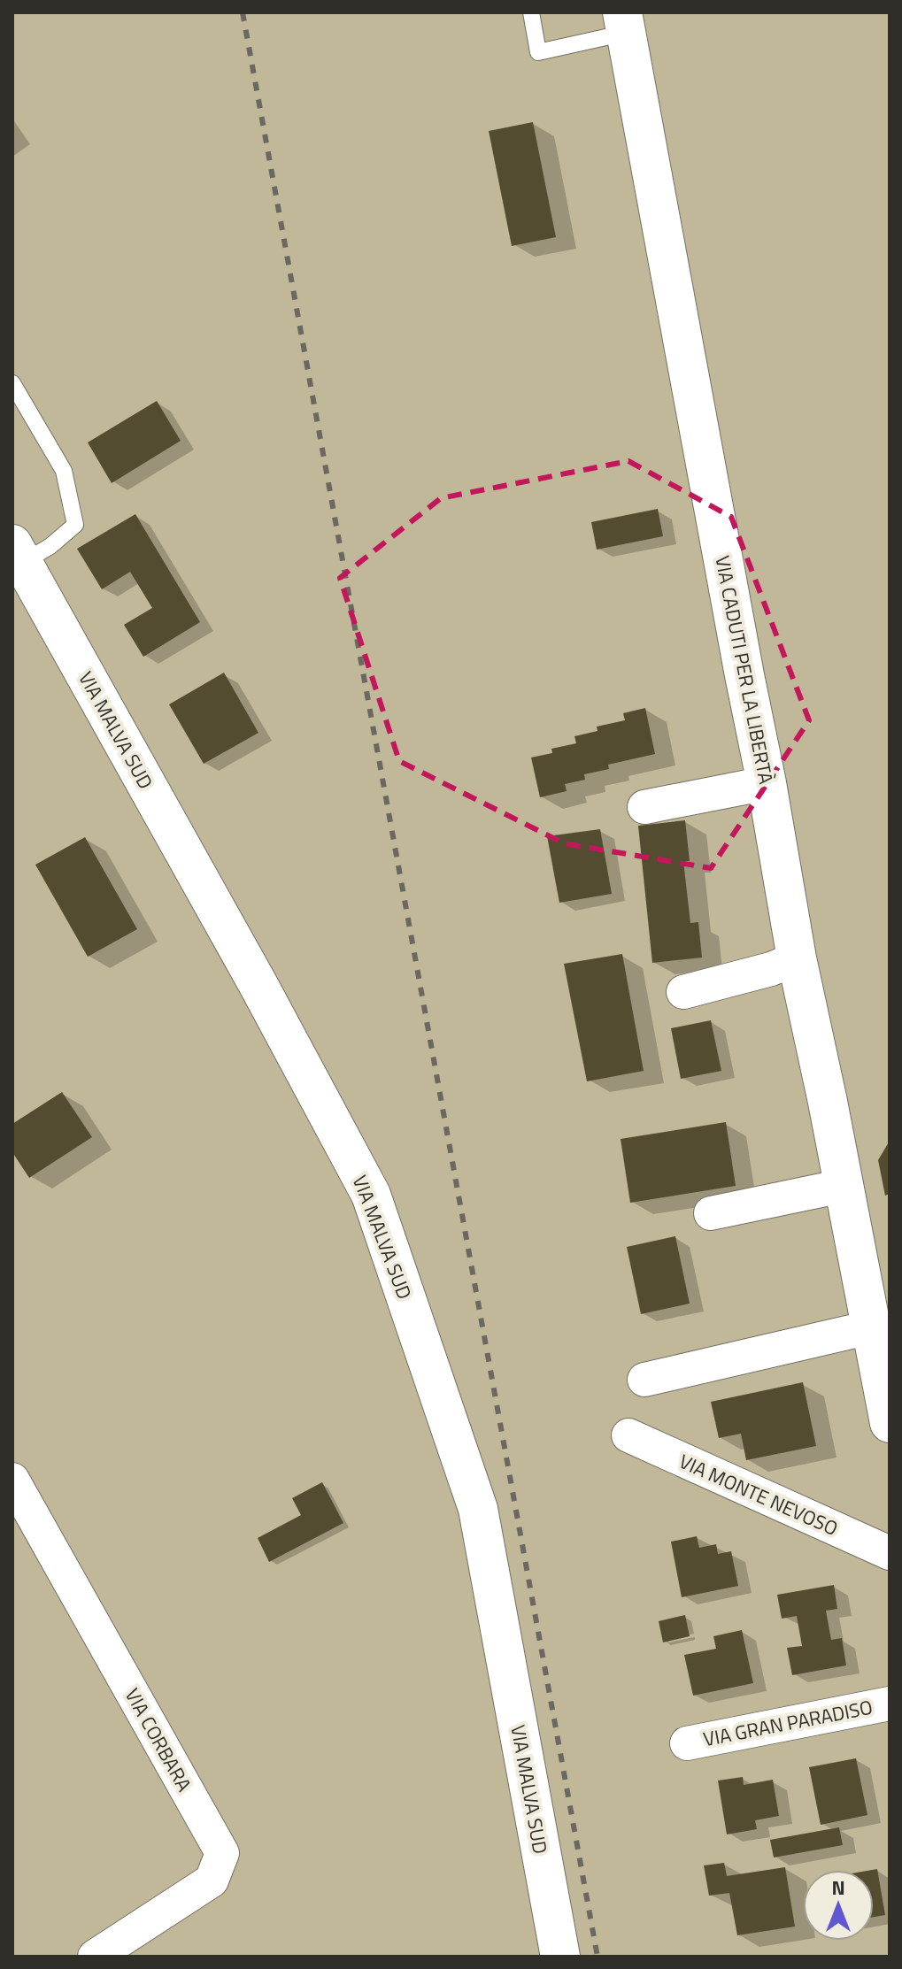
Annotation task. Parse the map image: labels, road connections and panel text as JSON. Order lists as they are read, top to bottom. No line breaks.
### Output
{"streets":{"street":["VIA CADUTI PER LA LIBERTÀ","VIA MALVA SUD","VIA MONTE NEVOSO","VIA GRAN PARADISO","VIA CORBARA"]},"north":"top"}
